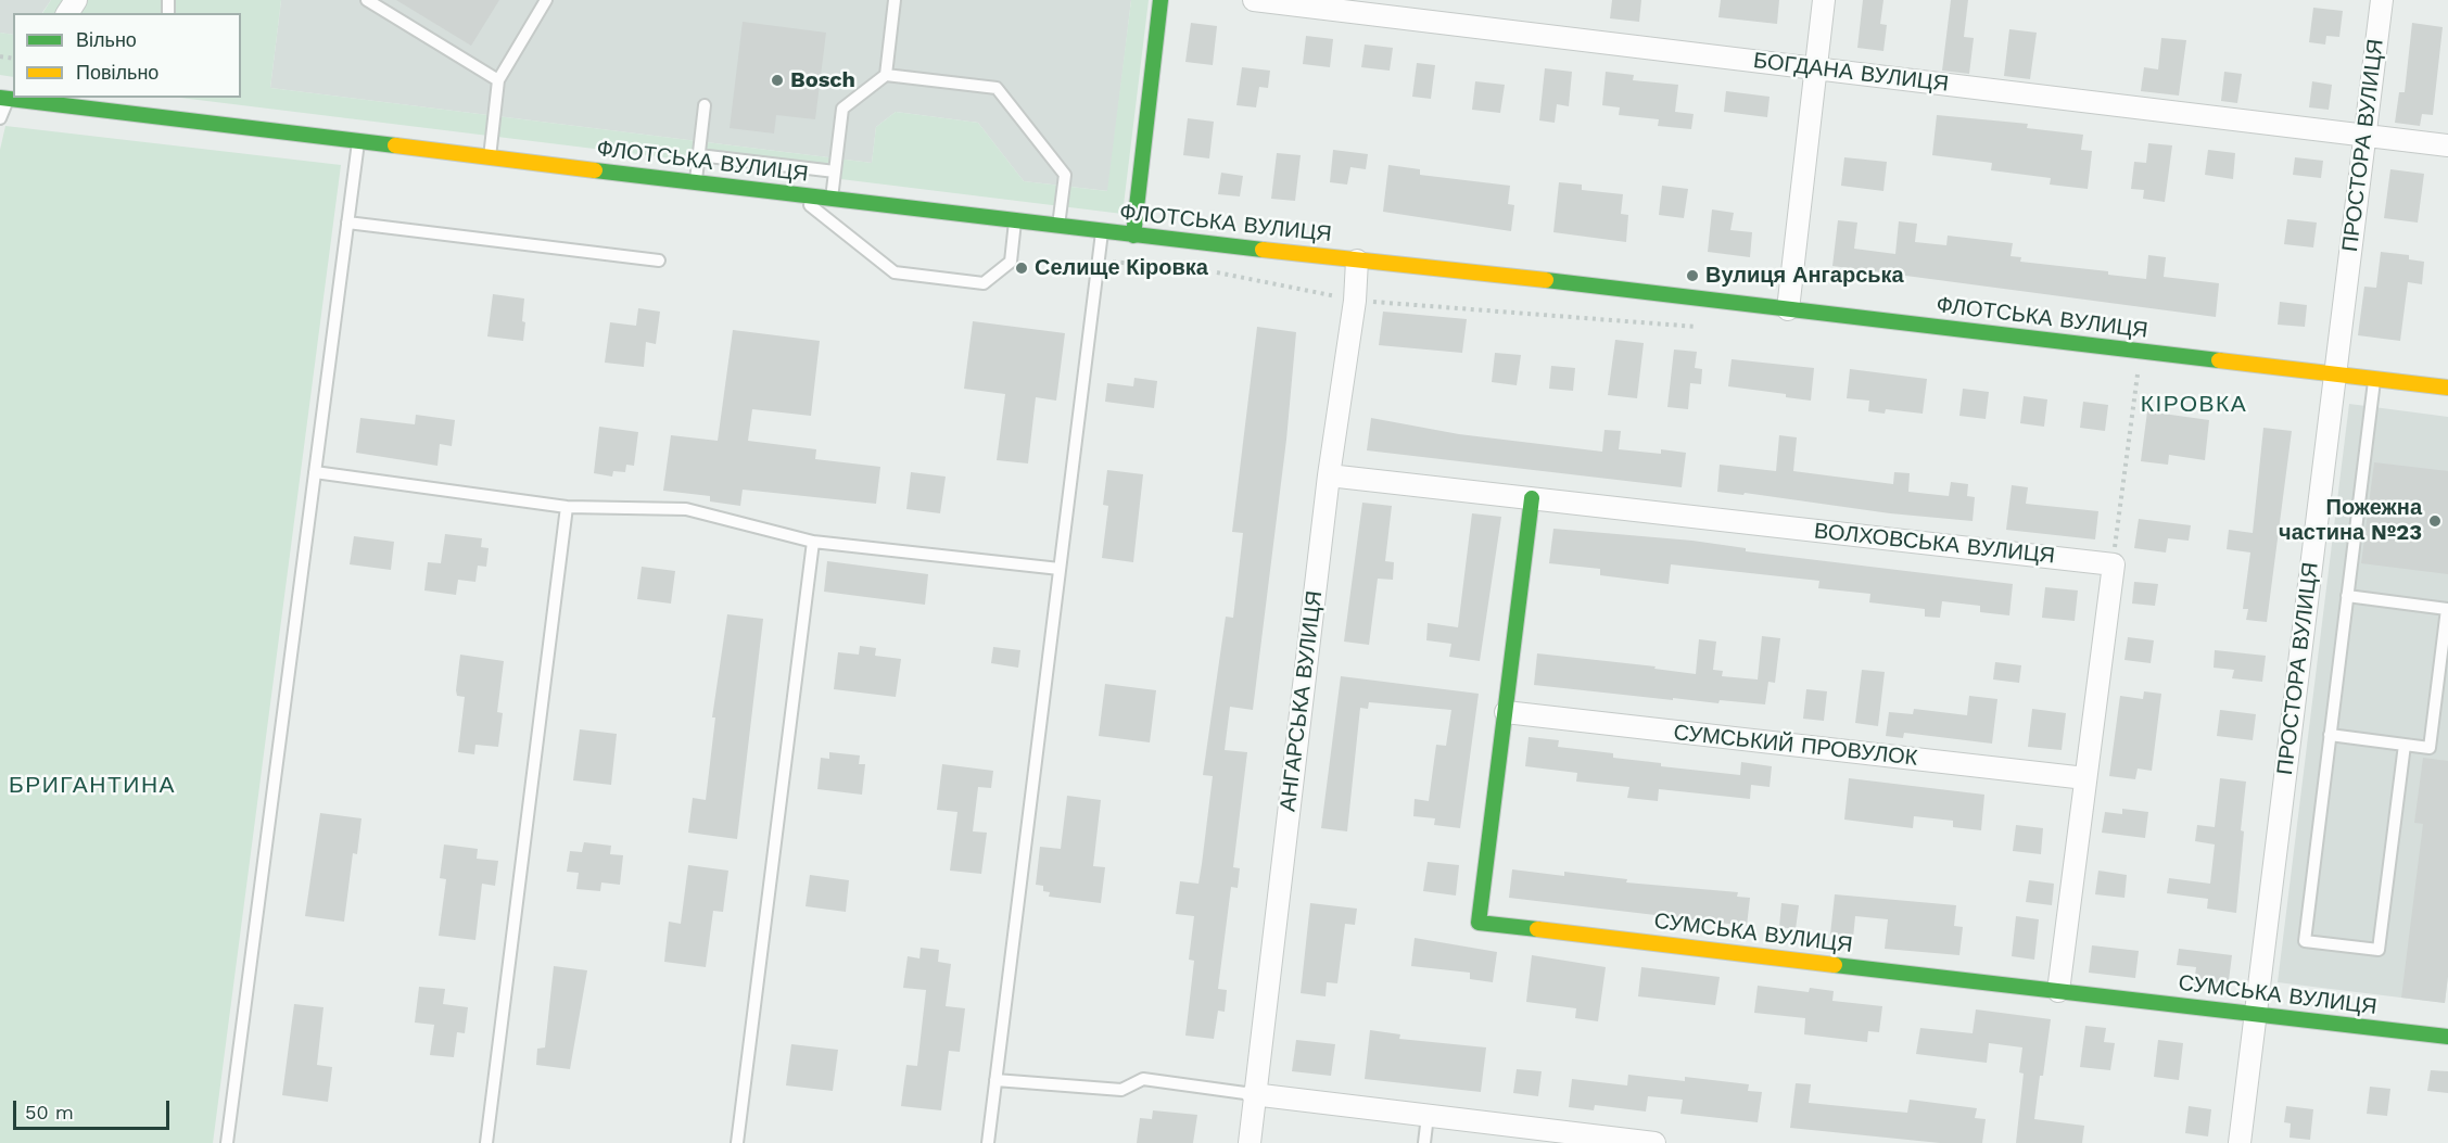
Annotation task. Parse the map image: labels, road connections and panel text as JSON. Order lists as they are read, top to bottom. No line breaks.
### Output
{"streets":{"street":["БОГДАНА ВУЛИЦЯ","ПРОСТОРА ВУЛИЦЯ","ФЛОТСЬКА ВУЛИЦЯ","ВОЛХОВСЬКА ВУЛИЦЯ","АНГАРСЬКА ВУЛИЦЯ","СУМСЬКИЙ ПРОВУЛОК","СУМСЬКА ВУЛИЦЯ"]},"crossings":[["БОГДАНА ВУЛИЦЯ","ПРОСТОРА ВУЛИЦЯ"],["ПРОСТОРА ВУЛИЦЯ","ФЛОТСЬКА ВУЛИЦЯ"],["ПРОСТОРА ВУЛИЦЯ","СУМСЬКА ВУЛИЦЯ"],["ФЛОТСЬКА ВУЛИЦЯ","АНГАРСЬКА ВУЛИЦЯ"],["ВОЛХОВСЬКА ВУЛИЦЯ","АНГАРСЬКА ВУЛИЦЯ"],["ВОЛХОВСЬКА ВУЛИЦЯ","СУМСЬКА ВУЛИЦЯ"],["СУМСЬКИЙ ПРОВУЛОК","СУМСЬКА ВУЛИЦЯ"]],"districts":["КІРОВКА","БРИГАНТИНА"],"places":["Bosch","Селище Кіровка","Вулиця Ангарська","Пожежна частина №23"],"legend":["Вільно","Повільно"],"scale_bar":"50 m"}
